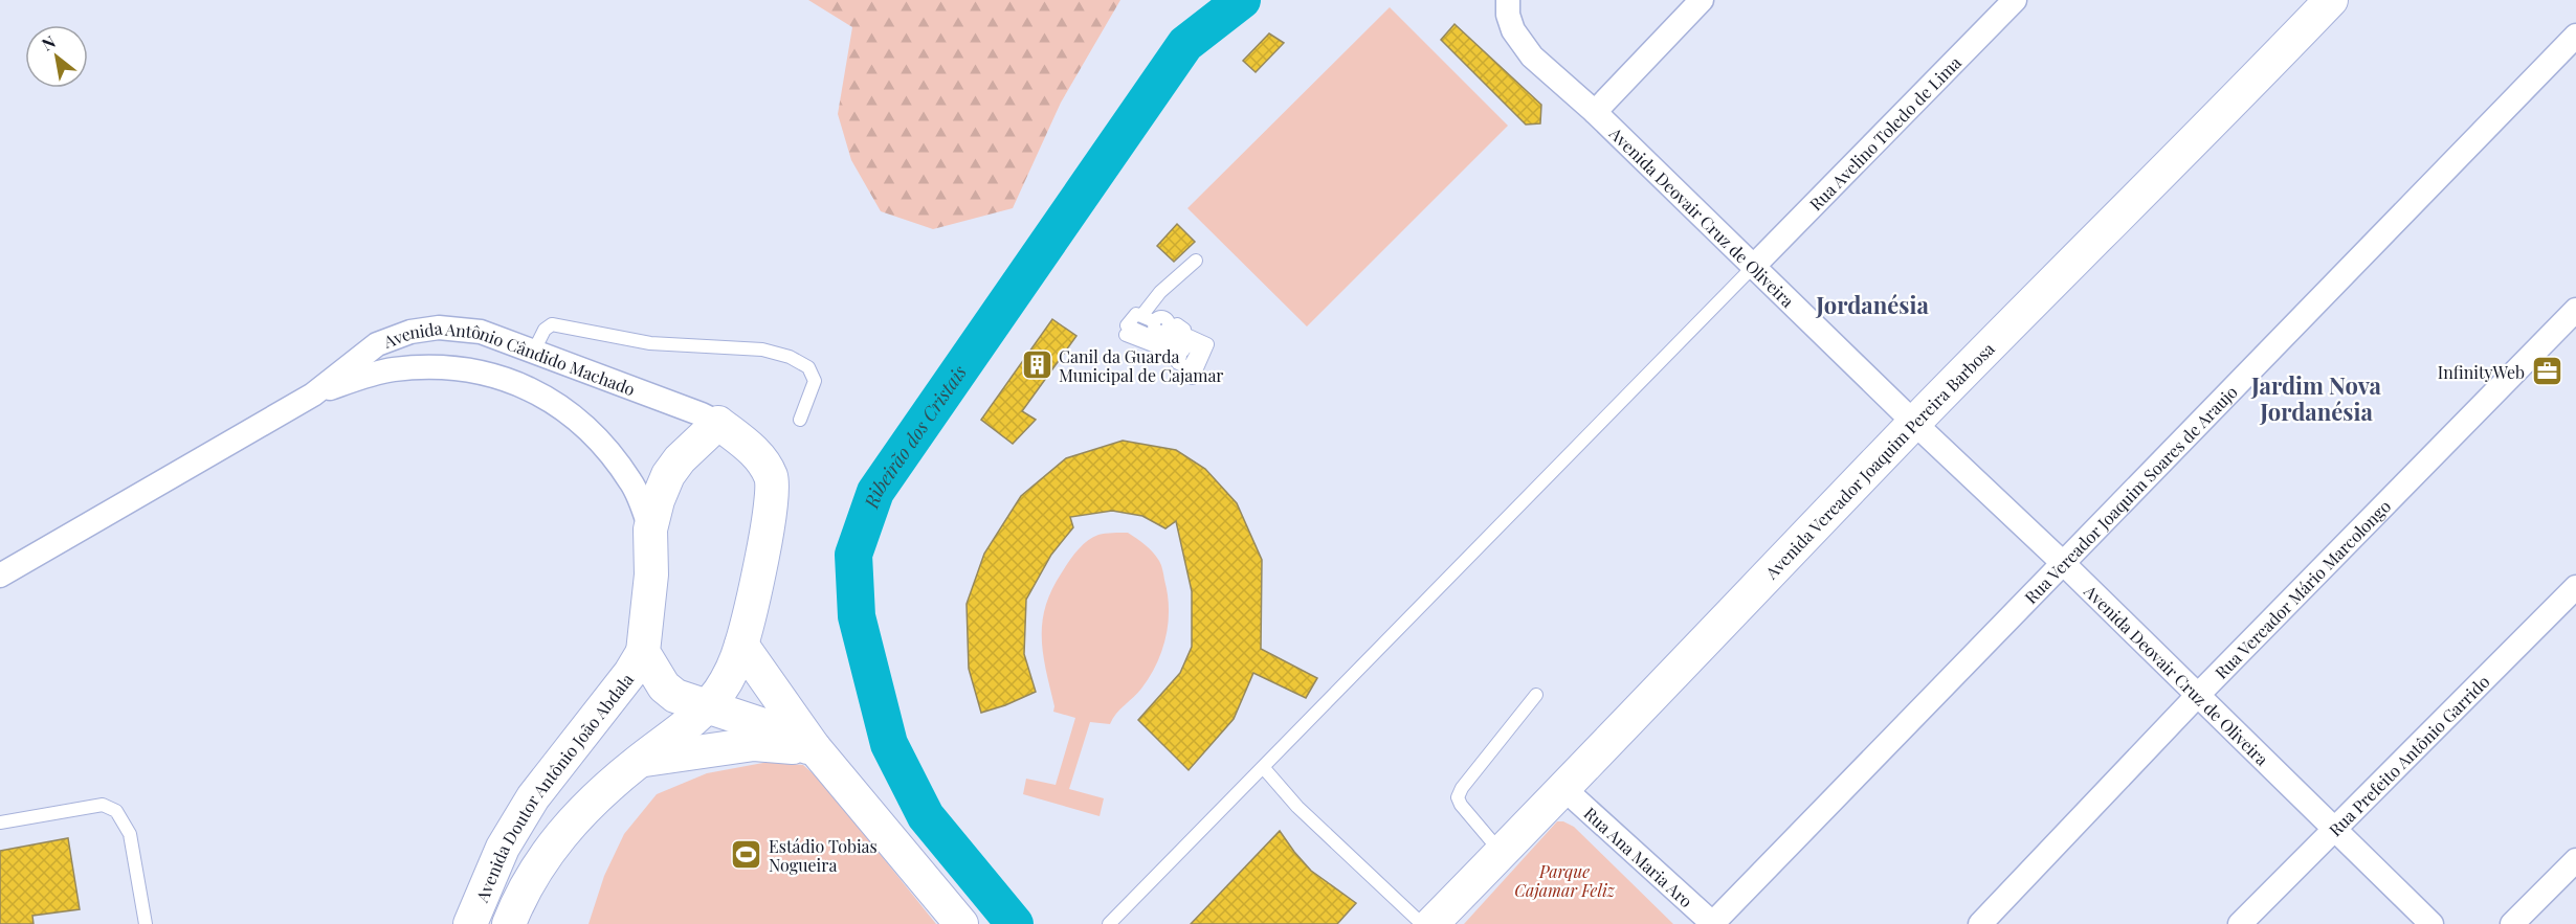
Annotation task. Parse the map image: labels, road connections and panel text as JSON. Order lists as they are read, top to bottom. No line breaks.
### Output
{"streets":{"street":["Rua Avelino Toledo de Lima","Avenida Deovair Cruz de Oliveira","Avenida Antônio Cândido Machado","Avenida Vereador Joaquim Pereira Barbosa","Rua Vereador Joaquim Soares de Araujo","Rua Vereador Mário Marcolongo","Rua Prefeito Antônio Garrido","Avenida Doutor Antônio João Abdala","Rua Ana Maria Aro"]},"crossings":[["Rua Avelino Toledo de Lima","Avenida Deovair Cruz de Oliveira"],["Avenida Deovair Cruz de Oliveira","Avenida Vereador Joaquim Pereira Barbosa"],["Avenida Deovair Cruz de Oliveira","Rua Vereador Joaquim Soares de Araujo"],["Avenida Deovair Cruz de Oliveira","Rua Vereador Mário Marcolongo"],["Avenida Deovair Cruz de Oliveira","Rua Prefeito Antônio Garrido"],["Avenida Antônio Cândido Machado","Avenida Doutor Antônio João Abdala"],["Avenida Vereador Joaquim Pereira Barbosa","Rua Ana Maria Aro"],["Rua Vereador Joaquim Soares de Araujo","Rua Ana Maria Aro"]],"districts":["Jordanésia","Jardim Nova Jordanésia"],"water":["Ribeirão dos Cristais"],"parks":["Parque Cajamar Feliz"],"places":{"building":["Canil da Guarda Municipal de Cajamar"],"office":["InfinityWeb"],"sports":["Estádio Tobias Nogueira"]},"north":"top left"}
